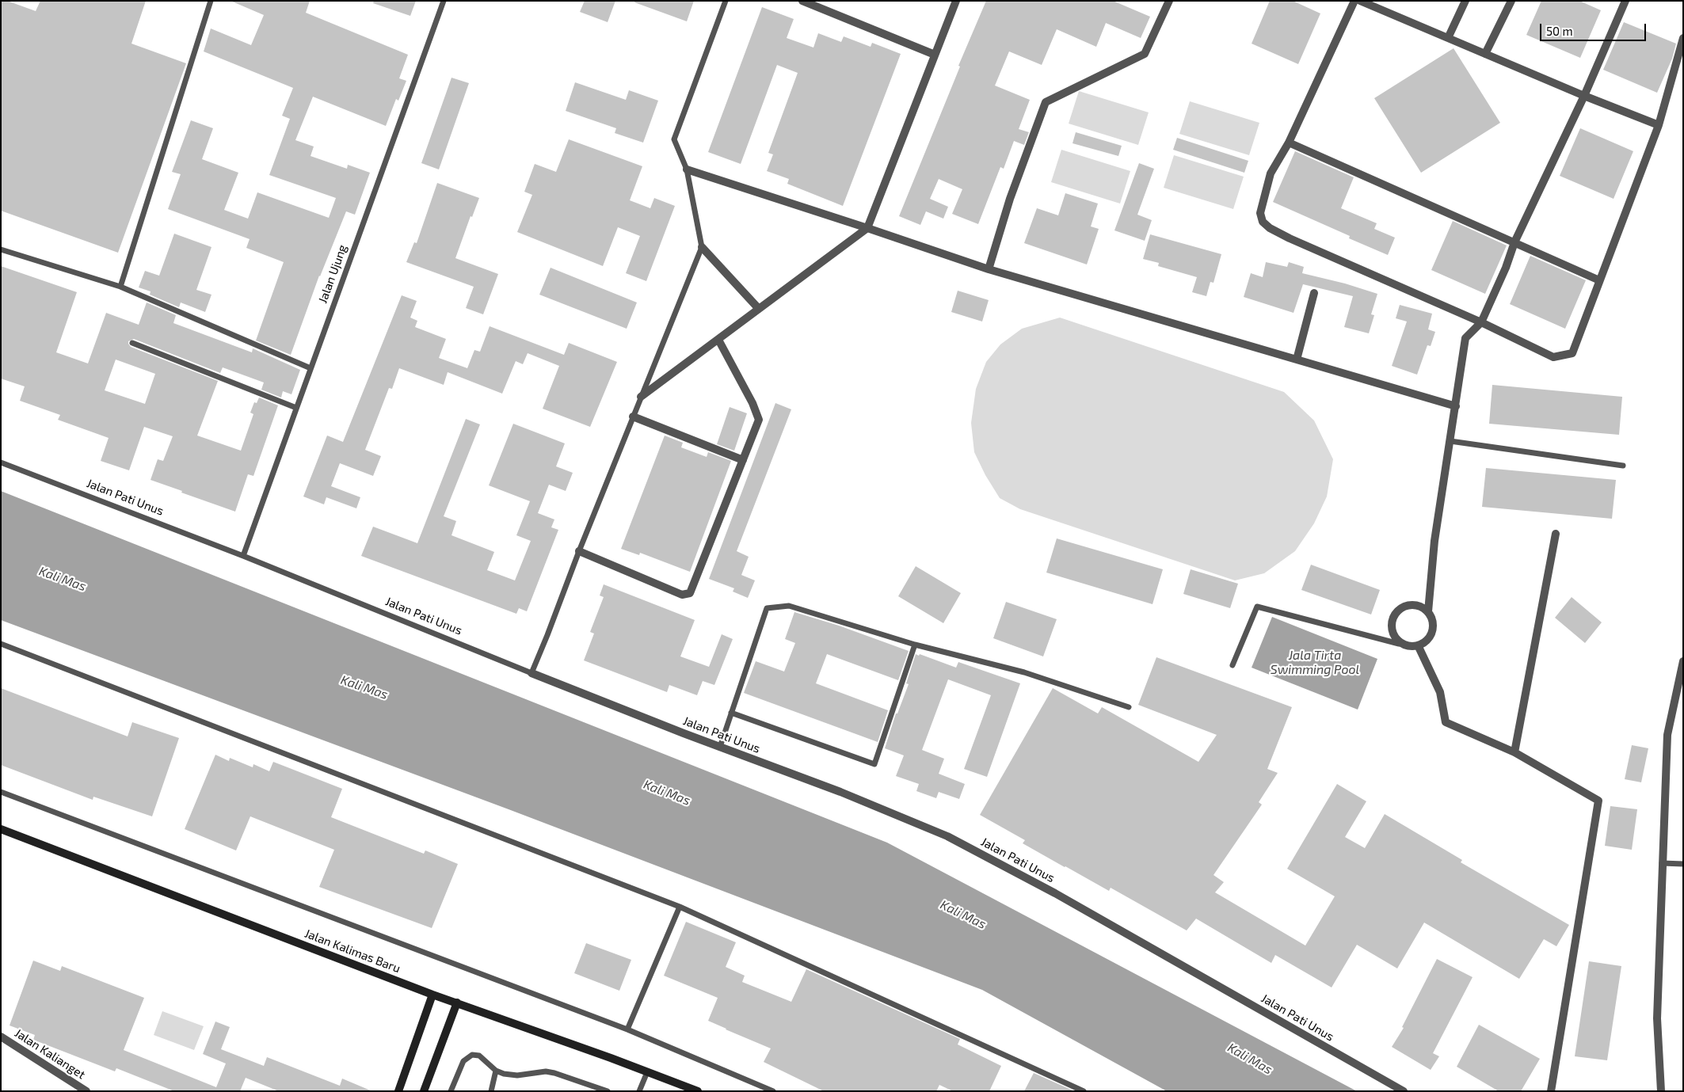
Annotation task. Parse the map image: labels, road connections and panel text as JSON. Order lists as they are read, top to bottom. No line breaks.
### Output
{"streets":{"street":["Jalan Pati Unus","Jalan Kalimas Baru","Jalan Kalianget"],"lane":["Jalan Ujung"]},"crossings":[["Jalan Ujung","Jalan Pati Unus"]],"water":["Kali Mas","Jala Tirta Swimming Pool"],"scale_bar":"50 m"}
